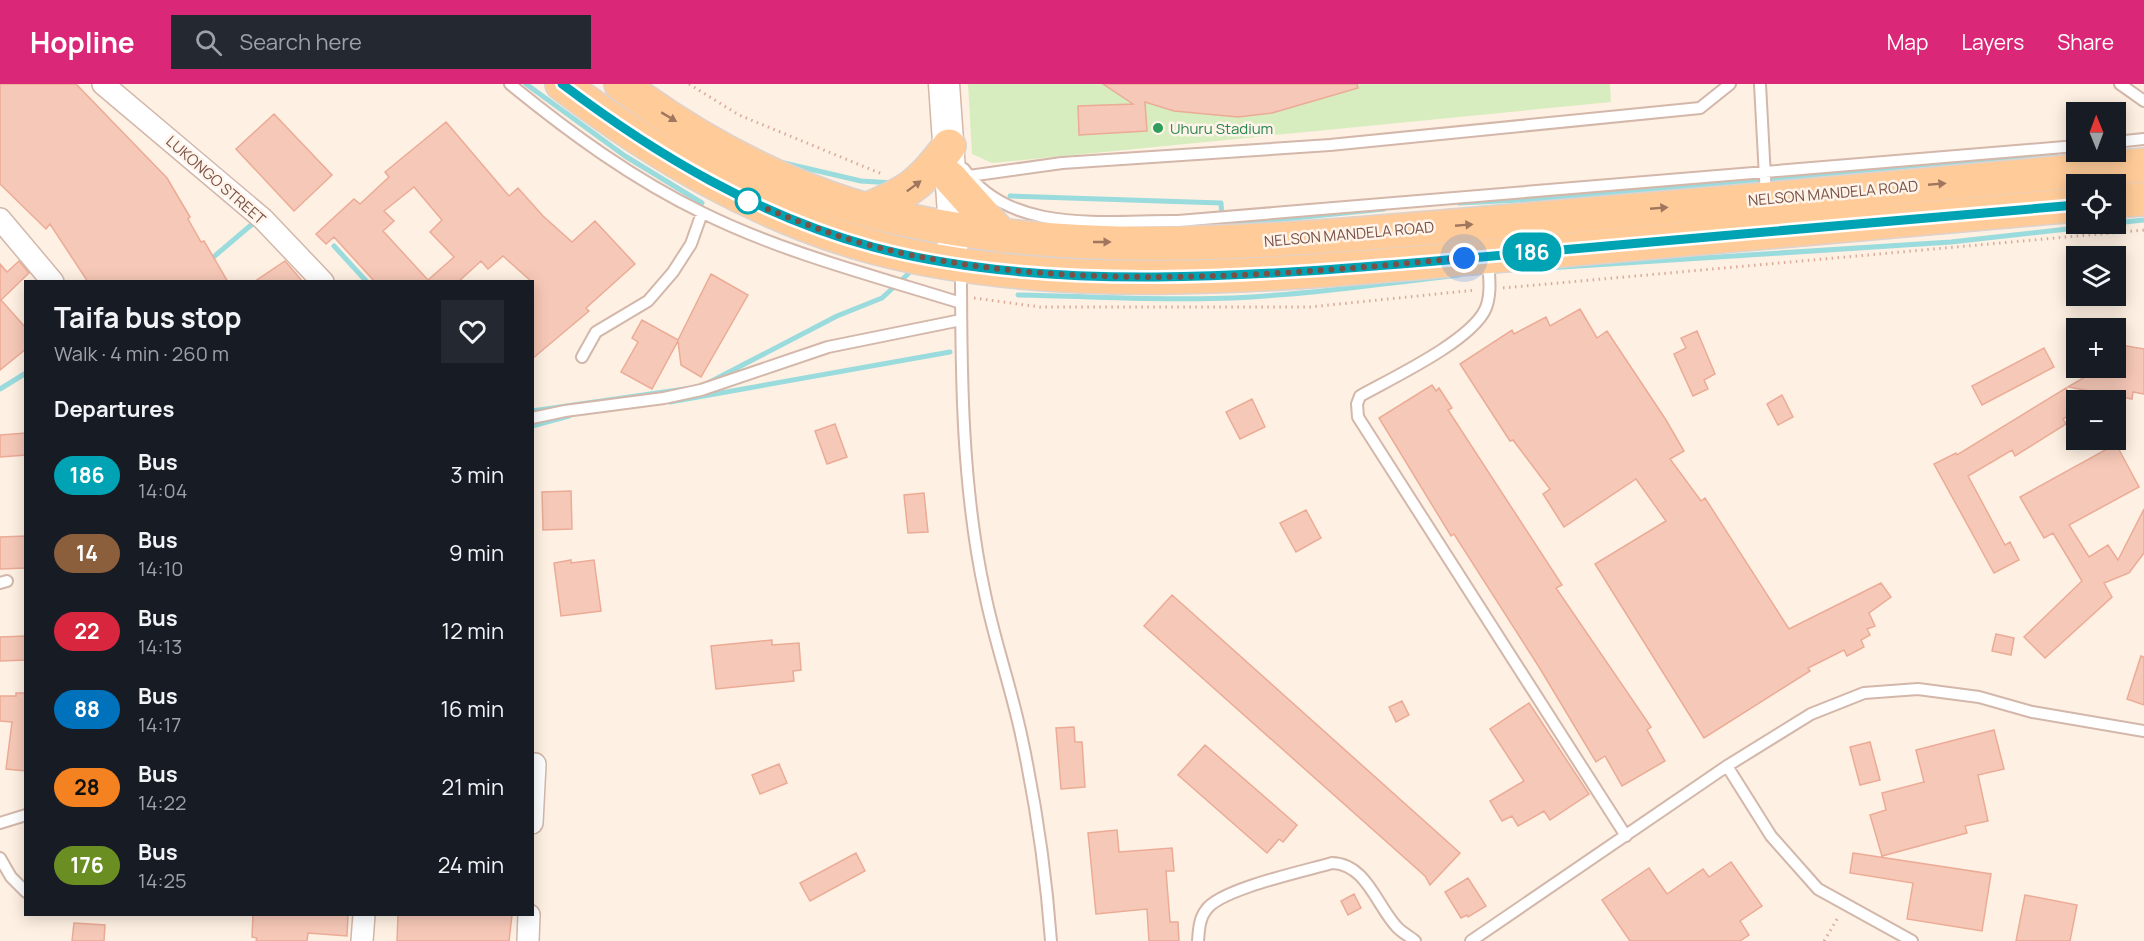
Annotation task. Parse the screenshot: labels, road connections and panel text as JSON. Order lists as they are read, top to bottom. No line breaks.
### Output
{"streets":{"main road":["NELSON MANDELA ROAD"],"street":["LUKONGO STREET"]},"places":["Uhuru Stadium"],"lines":["bus line 186"],"north":"top","page":{"header":"Hopline","search":"Search here","nav":["Map","Layers","Share"],"on_map":"186","map_buttons":["+","−"],"heading":[["Taifa bus stop","Walk · 4 min · 260 m"],"Departures"],"list":[{"mark":"186","name":"Bus","note":"14:04","value":"3 min"},{"mark":"14","name":"Bus","note":"14:10","value":"9 min"},{"mark":"22","name":"Bus","note":"14:13","value":"12 min"},{"mark":"88","name":"Bus","note":"14:17","value":"16 min"},{"mark":"28","name":"Bus","note":"14:22","value":"21 min"},{"mark":"176","name":"Bus","note":"14:25","value":"24 min"}]}}
